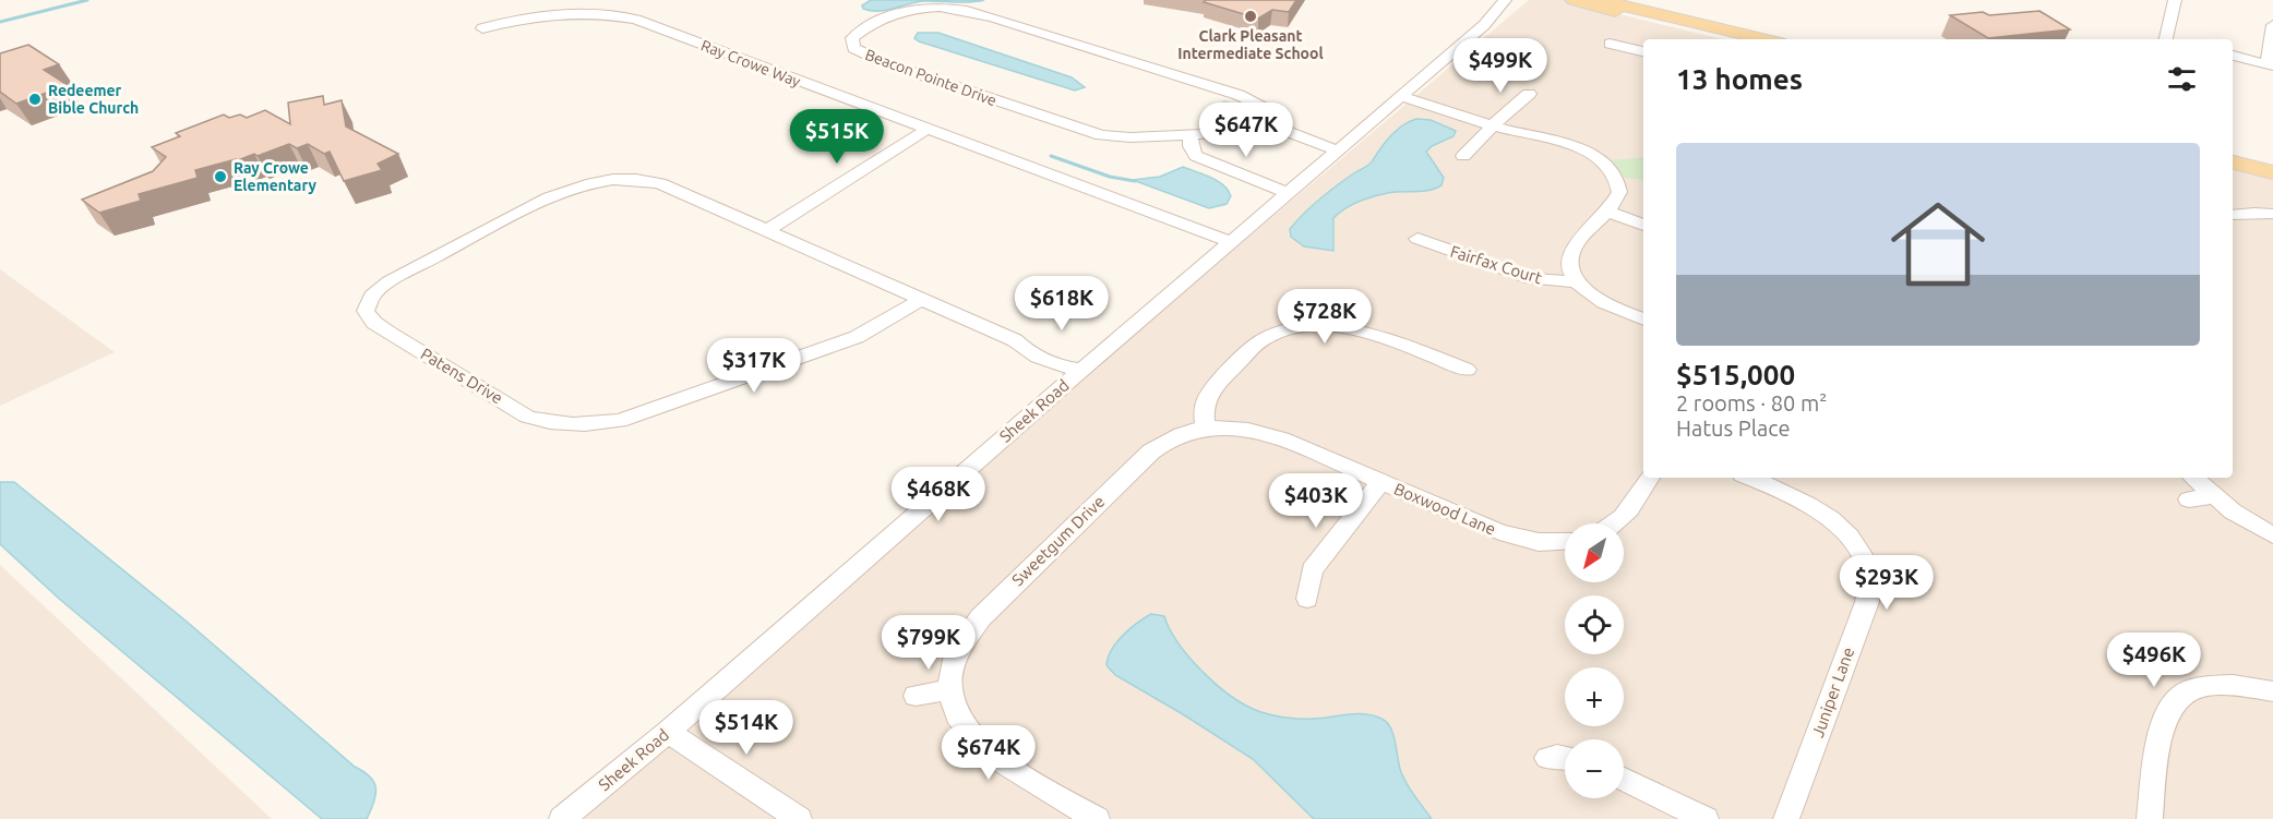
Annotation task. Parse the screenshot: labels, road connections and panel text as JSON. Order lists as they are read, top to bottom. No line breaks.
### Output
{"streets":{"street":["Ray Crowe Way","Beacon Pointe Drive","Fairfax Court","Patens Drive","Sheek Road","Boxwood Lane","Sweetgum Drive","Juniper Lane"]},"crossings":[["Ray Crowe Way","Sheek Road"],["Beacon Pointe Drive","Sheek Road"],["Boxwood Lane","Sweetgum Drive"]],"places":["Clark Pleasant Intermediate School","Redeemer Bible Church","Ray Crowe Elementary"],"north":"bottom left","page":{"price":["$499K","$647K","$515K","$618K","$728K","$317K","$468K","$403K","$293K","$799K","$496K","$514K","$674K"],"heading":"13 homes","list":[{"name":"$515,000","note":"2 rooms · 80 m² · Hatus Place"}],"map_buttons":["+","−"]}}
